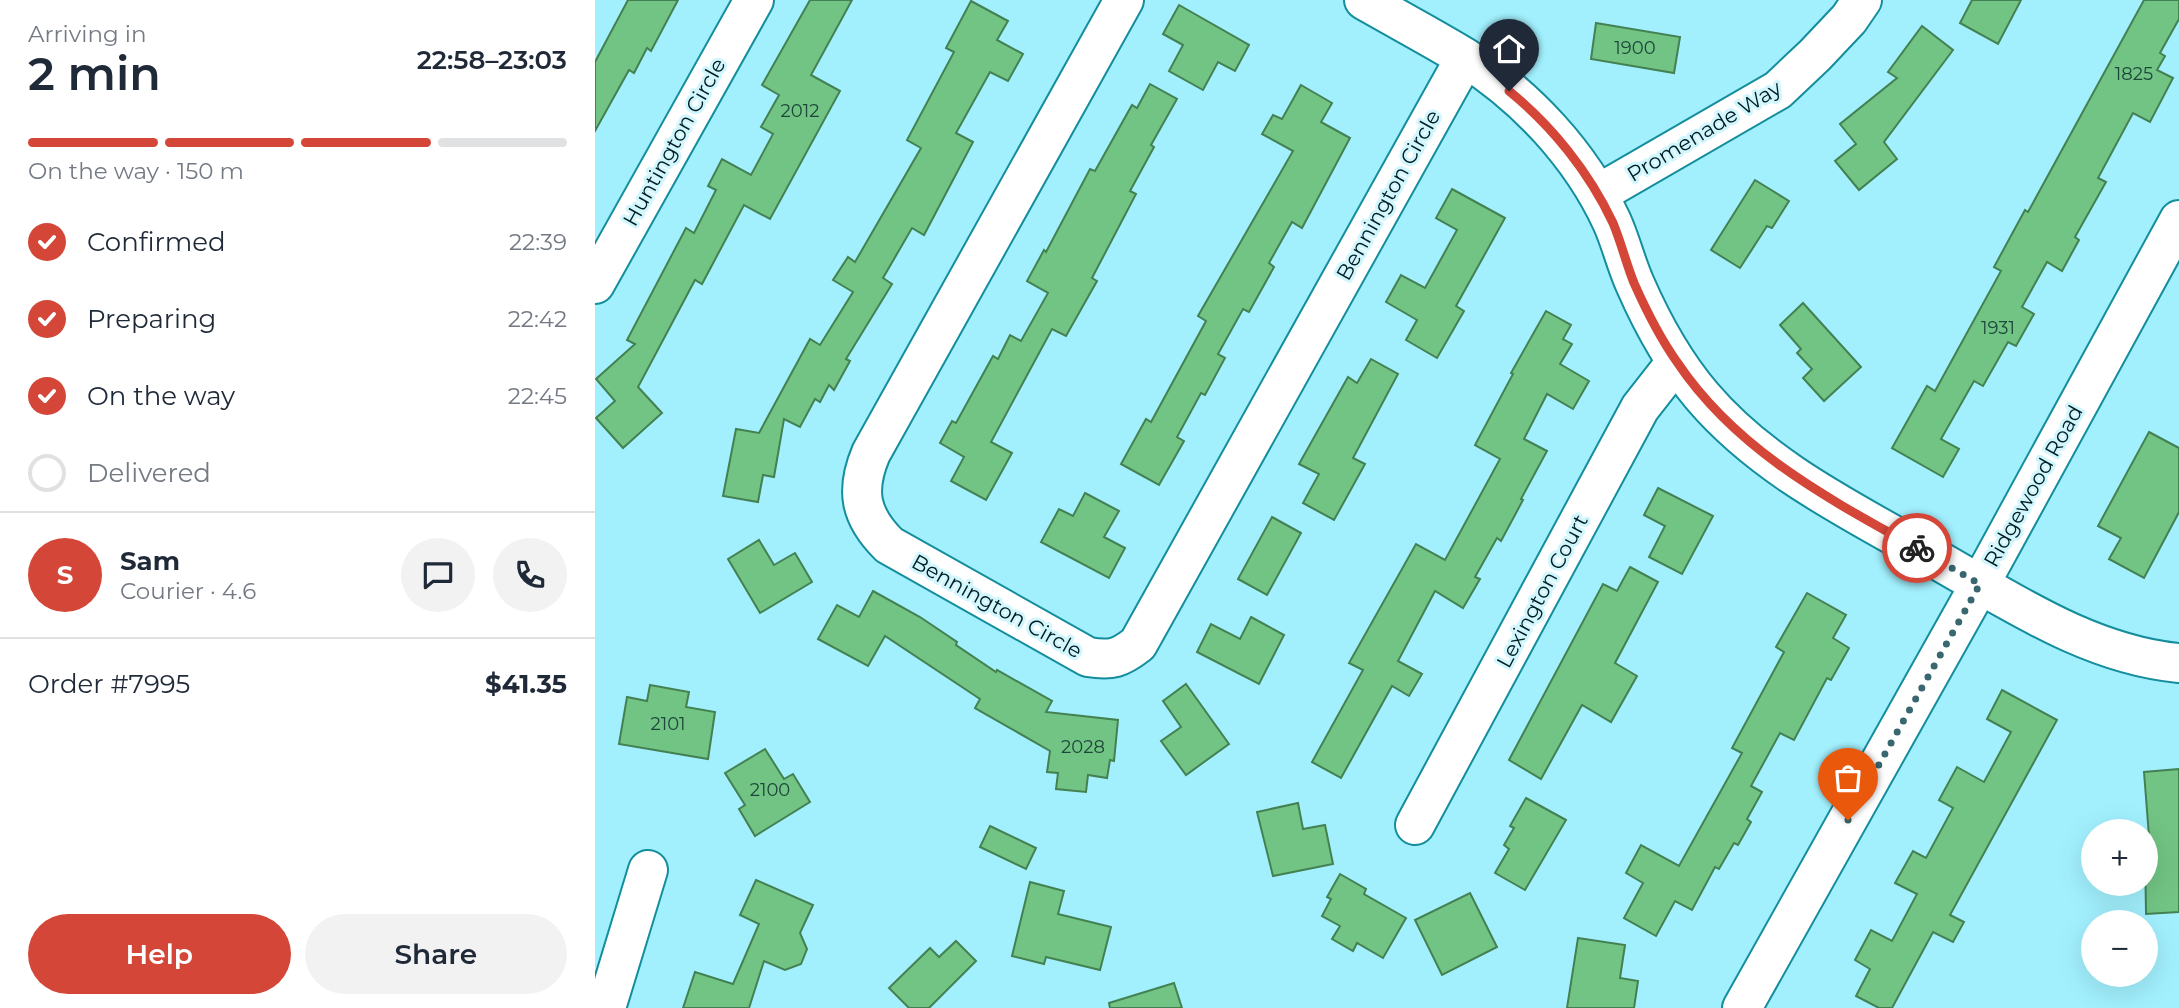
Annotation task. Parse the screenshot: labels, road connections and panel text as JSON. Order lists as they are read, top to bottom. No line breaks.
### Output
{"streets":{"street":["Promenade Way","Huntington Circle","Bennington Circle","Ridgewood Road","Lexington Court"]},"house_numbers":["1900","1825","2012","1931","2101","2028","2100"],"page":{"heading":["2 min","Arriving in","22:58–23:03"],"panel":["Sam","Courier · 4.6","Order #7995","$41.35"],"bar":"On the way · 150 m","list":[["Confirmed","22:39"],["Preparing","22:42"],["On the way","22:45"],"Delivered"],"round":"S","map_buttons":["+","−"],"buttons":["Help","Share"]}}
